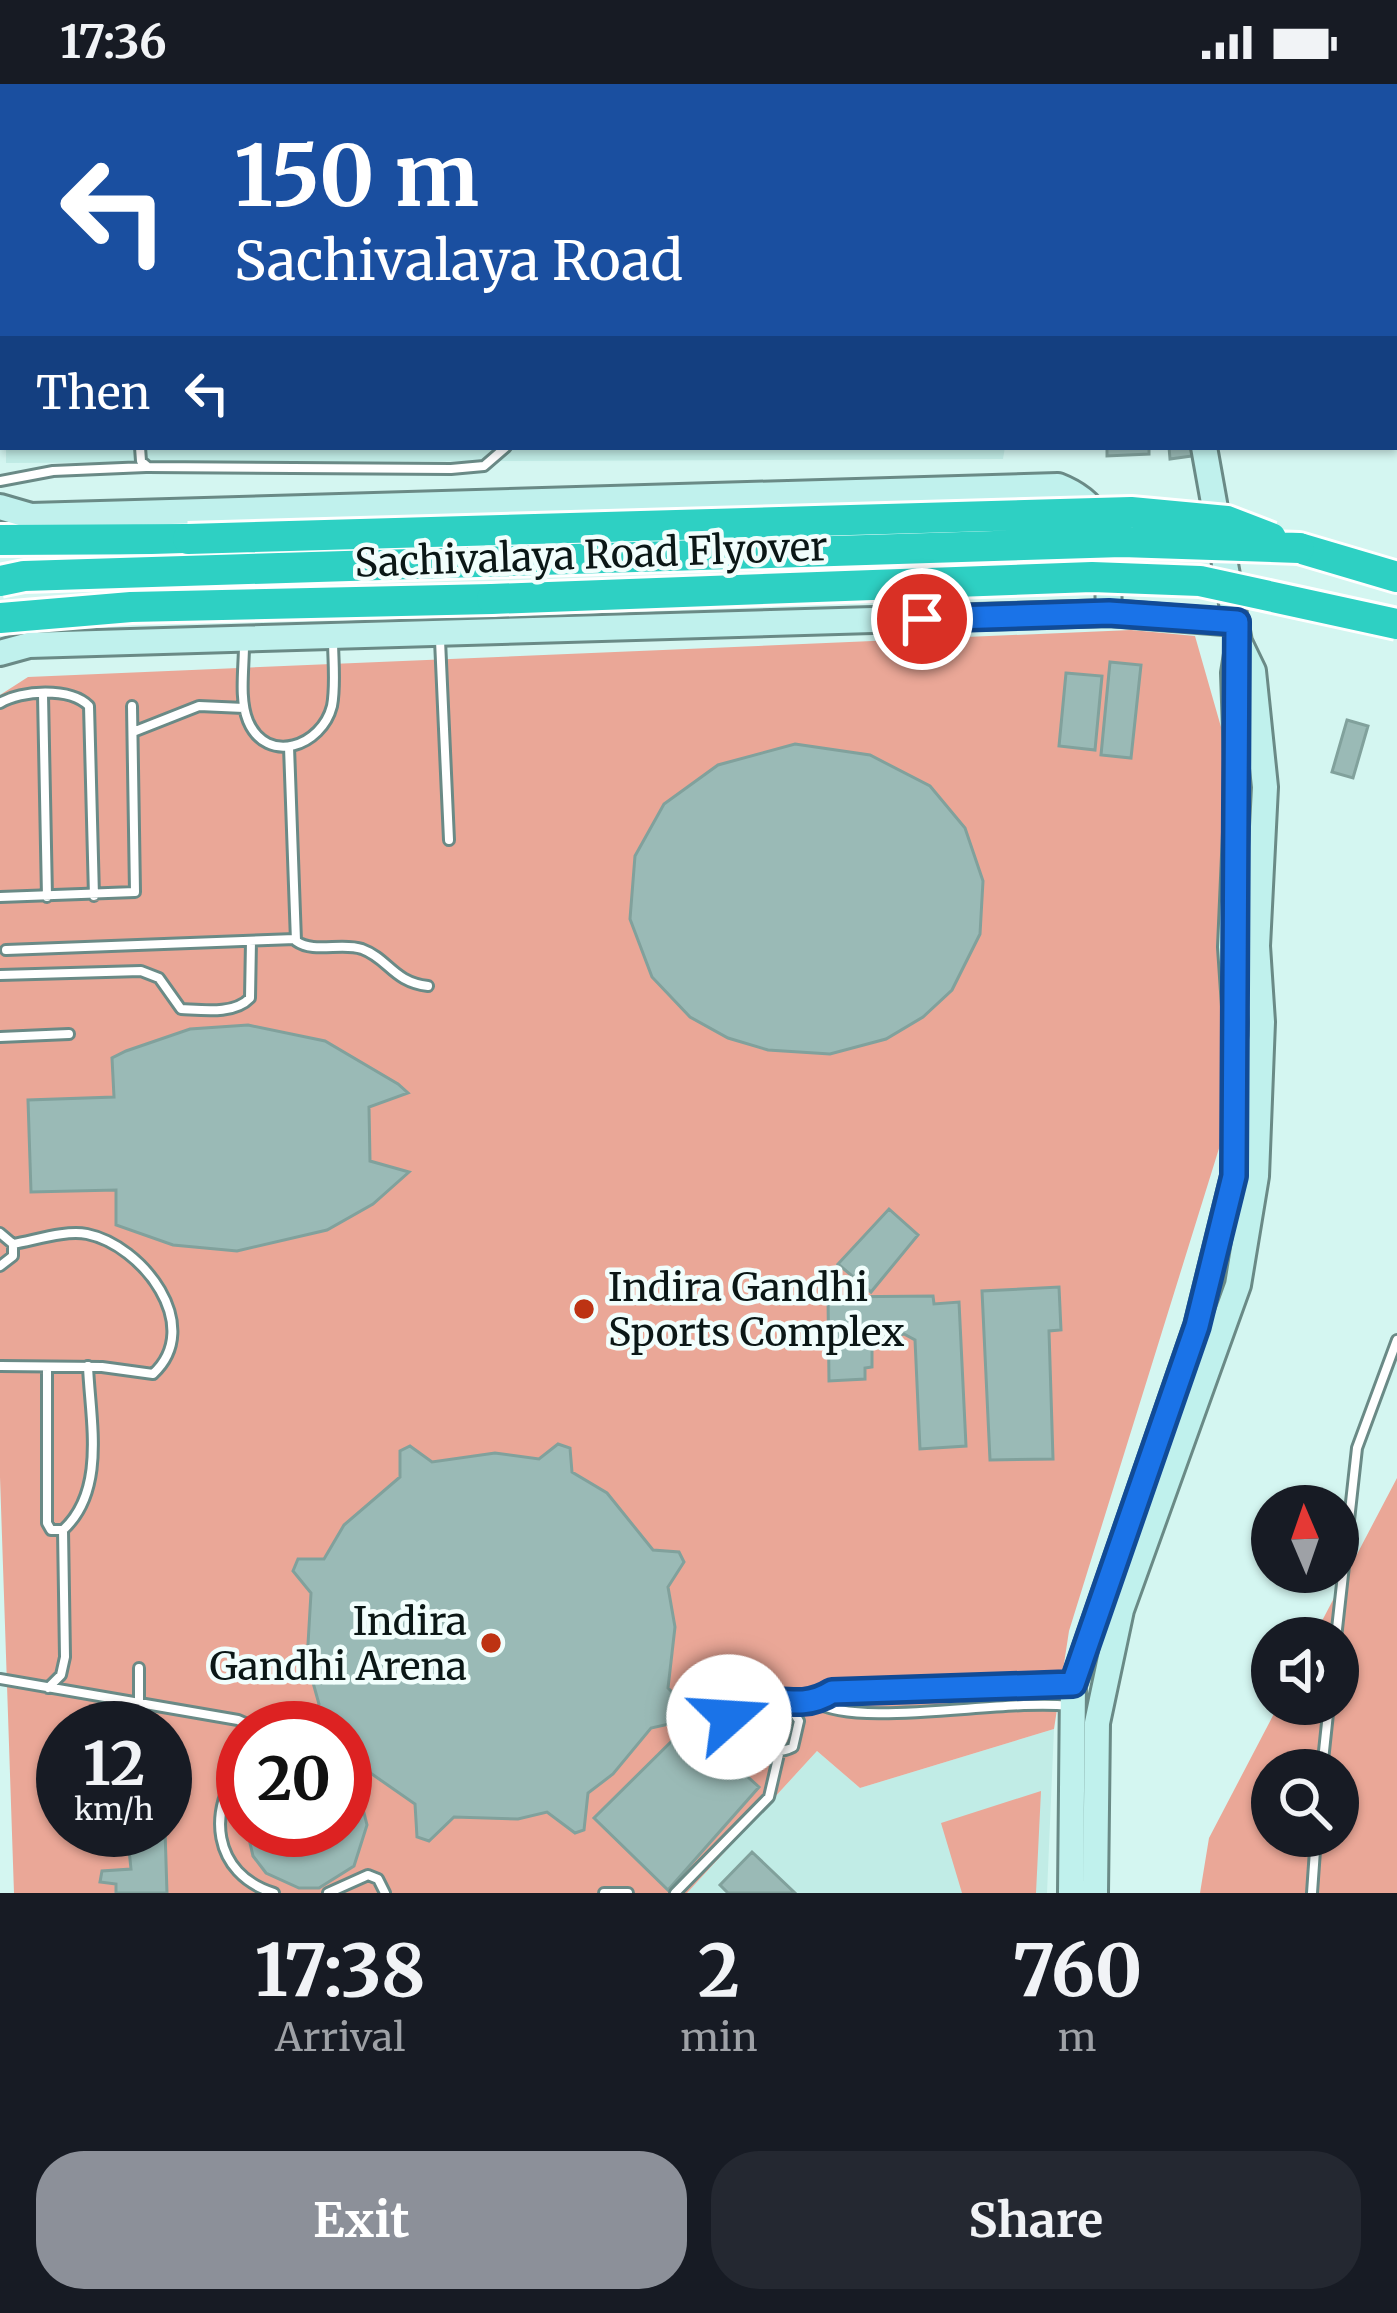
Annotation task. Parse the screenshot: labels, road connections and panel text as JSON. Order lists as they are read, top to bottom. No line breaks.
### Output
{"streets":{"highway":["Sachivalaya Road Flyover"]},"places":["Indira Gandhi Sports Complex","Indira Gandhi Arena"],"north":"top","page":{"status":"17:36","turn":["150 m","Sachivalaya Road"],"then":"Then","speed":"12 km/h","limit":"20","eta":["17:38","Arrival","2","min","760","m"],"buttons":["Exit","Share"]}}
